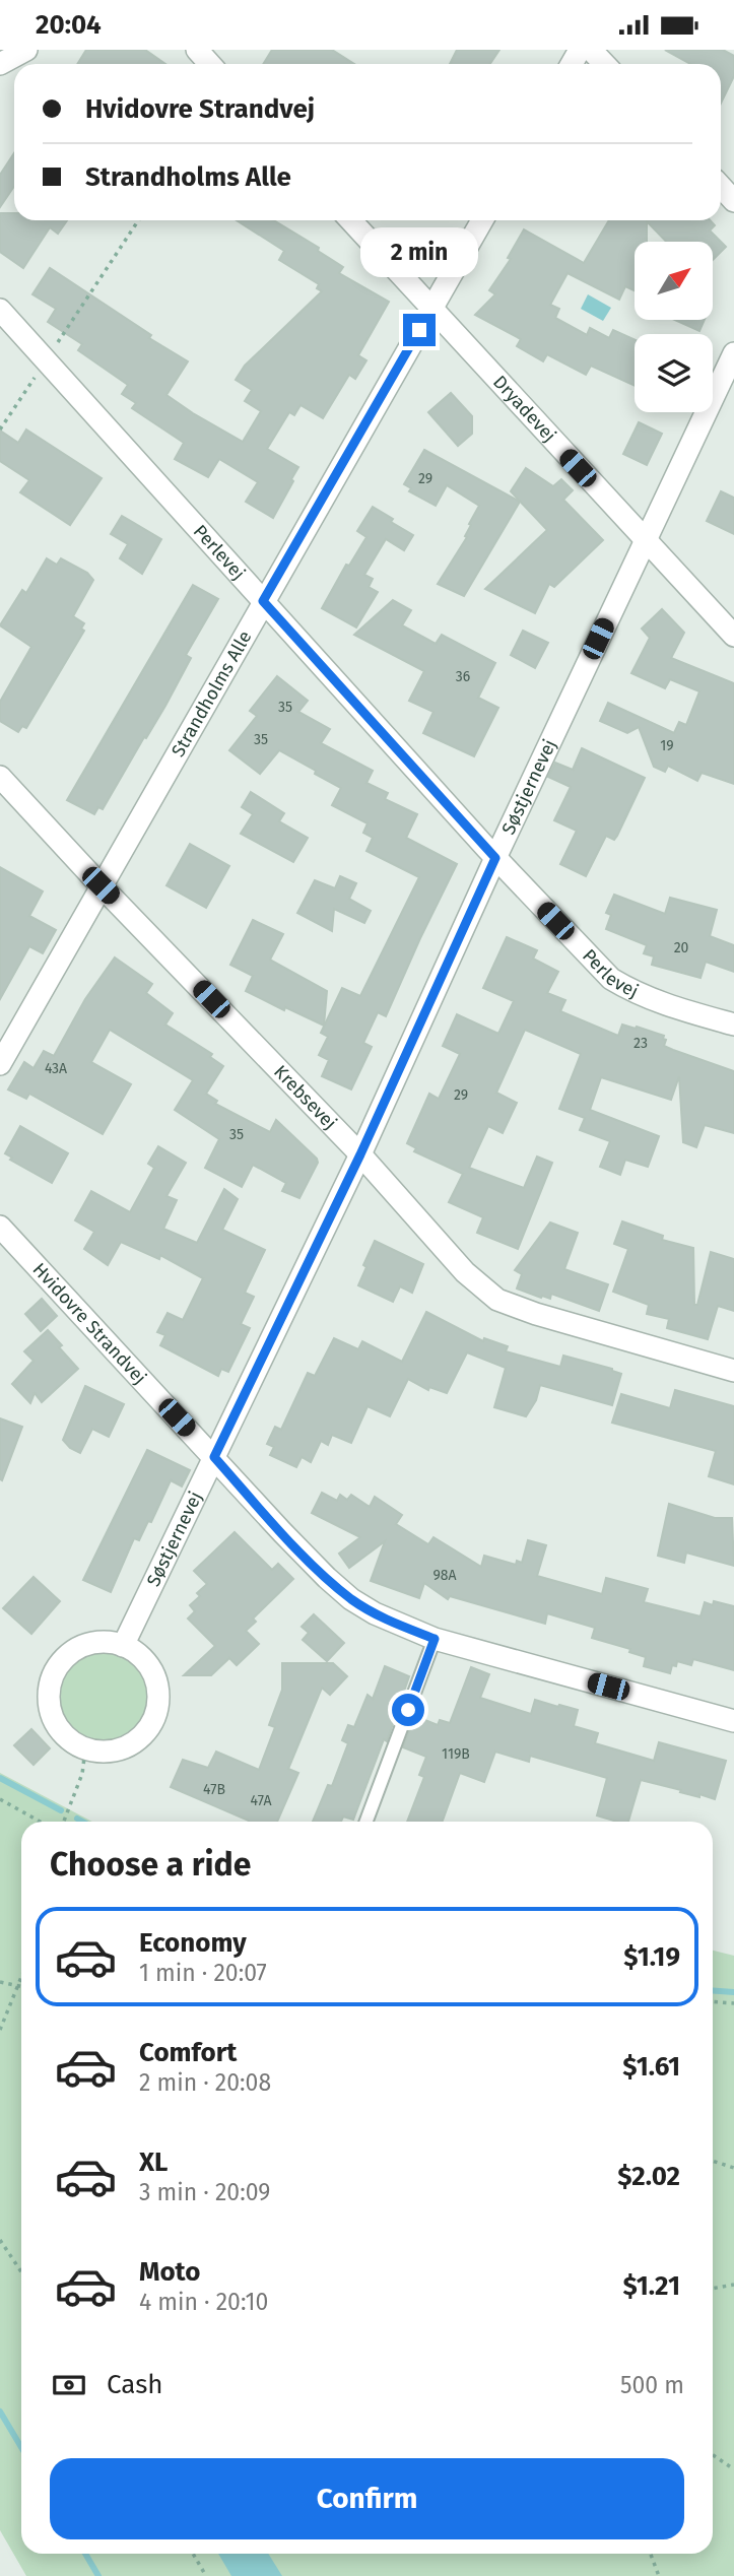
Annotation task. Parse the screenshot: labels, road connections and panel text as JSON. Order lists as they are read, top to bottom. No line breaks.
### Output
{"streets":{"street":["Dryadevej","Perlevej","Strandholms Alle","Søstjernevej","Krebsevej","Hvidovre Strandvej"]},"crossings":[["Dryadevej","Strandholms Alle"],["Dryadevej","Søstjernevej"],["Perlevej","Strandholms Alle"],["Perlevej","Søstjernevej"],["Strandholms Alle","Krebsevej"],["Søstjernevej","Krebsevej"],["Søstjernevej","Hvidovre Strandvej"]],"house_numbers":["29","36","35","35","19","20","23","43A","29","35","98A","119B","47B","47A"],"north":"top right","page":{"status":"20:04","banner":["Hvidovre Strandvej","Strandholms Alle"],"bubble":"2 min","heading":"Choose a ride","list":[{"name":"Economy","note":"1 min · 20:07","value":"$1.19"},{"name":"Comfort","note":"2 min · 20:08","value":"$1.61"},{"name":"XL","note":"3 min · 20:09","value":"$2.02"},{"name":"Moto","note":"4 min · 20:10","value":"$1.21"}],"pay":["Cash","500 m"],"buttons":"Confirm"}}
